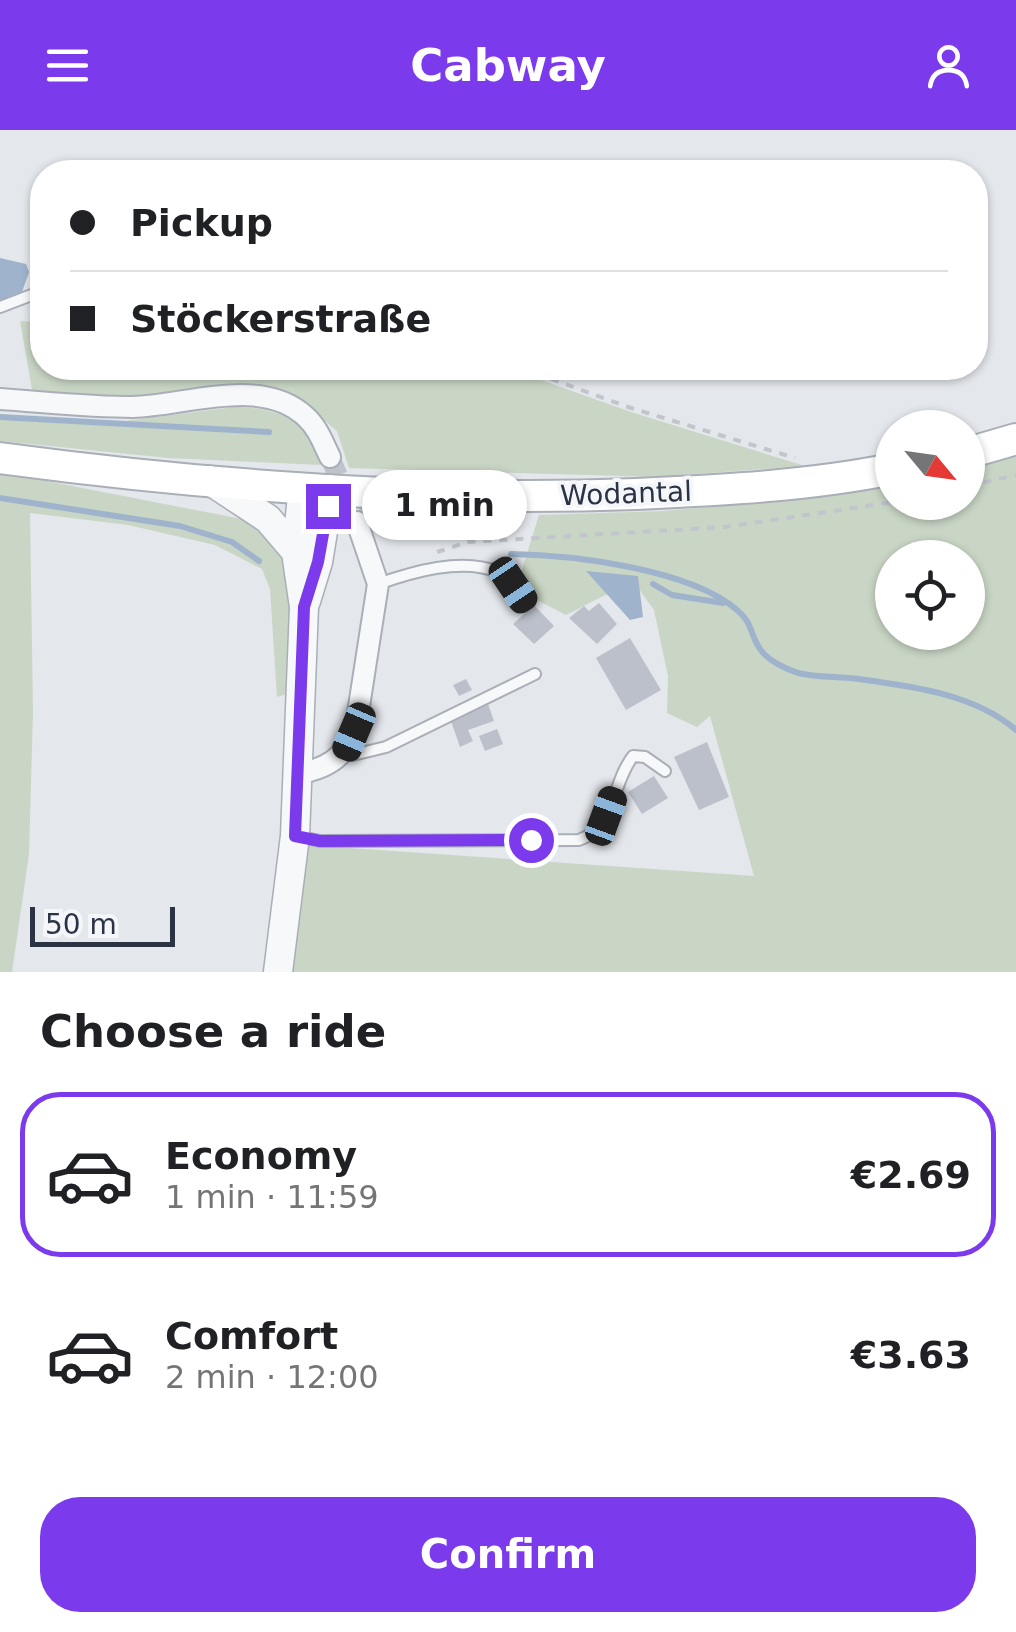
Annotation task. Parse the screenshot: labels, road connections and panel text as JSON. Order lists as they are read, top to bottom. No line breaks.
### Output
{"streets":{"main road":["Wodantal"]},"scale_bar":"50 m","north":"bottom right","page":{"header":"Cabway","banner":["Pickup","Stöckerstraße"],"bubble":"1 min","scale":"50 m","heading":"Choose a ride","list":[{"name":"Economy","note":"1 min · 11:59","value":"€2.69"},{"name":"Comfort","note":"2 min · 12:00","value":"€3.63"}],"buttons":"Confirm"}}
